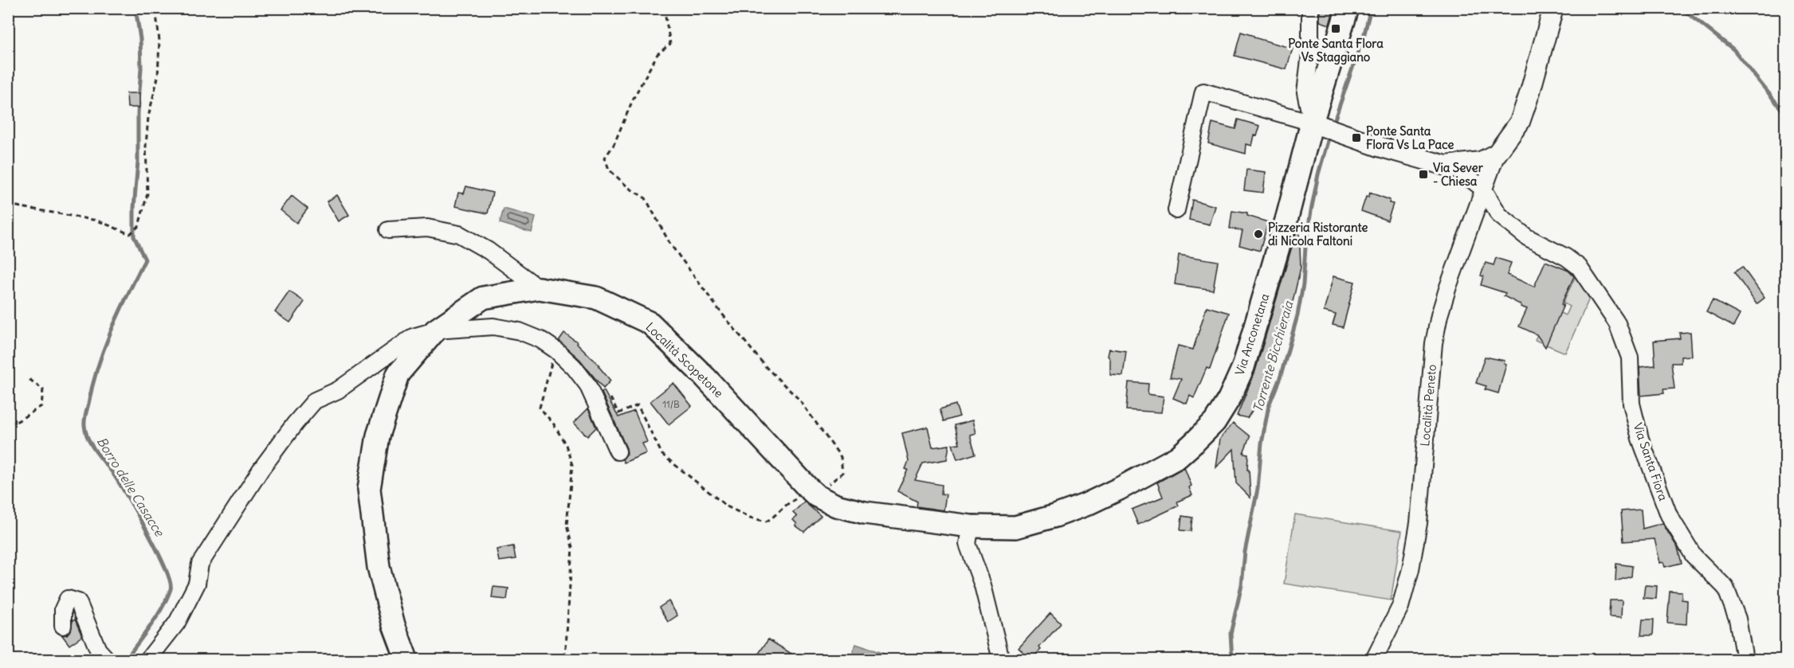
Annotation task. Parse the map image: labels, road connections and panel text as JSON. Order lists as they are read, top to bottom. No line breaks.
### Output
{"streets":{"main road":["Via Anconetana","Località Scopetone"],"street":["Località Peneto","Via Santa Fiora"]},"crossings":[["Via Anconetana","Località Scopetone"],["Località Peneto","Via Santa Fiora"]],"water":["Torrente Bicchieraia","Borro delle Casacce"],"places":{"transit":["Ponte Santa Flora Vs Staggiano","Ponte Santa Flora Vs La Pace","Via Sever - Chiesa"],"other":["Pizzeria Ristorante di Nicola Faltoni"]},"house_numbers":["11/B"]}
